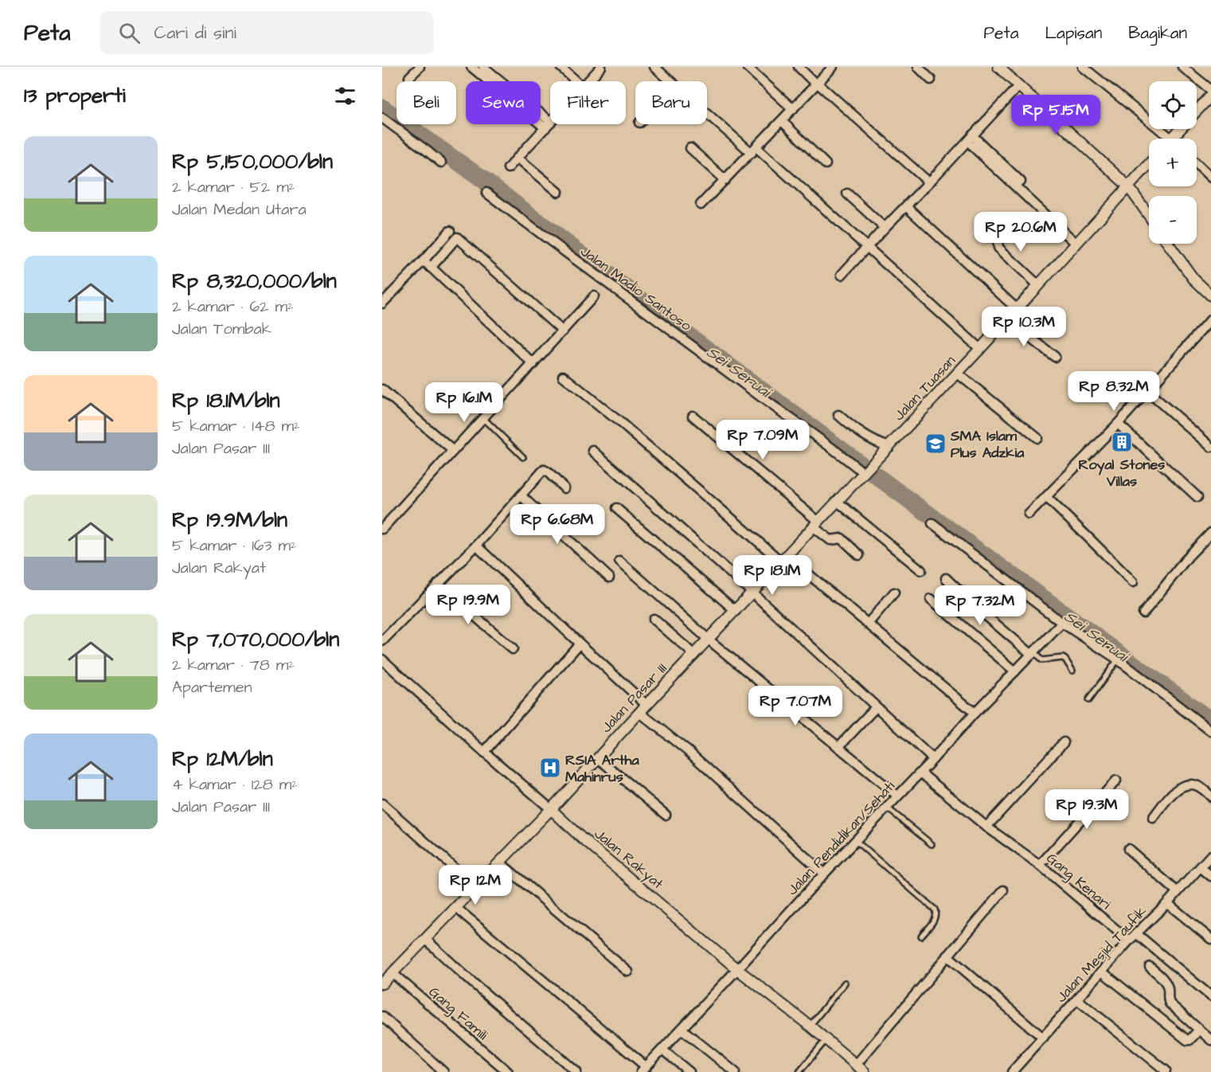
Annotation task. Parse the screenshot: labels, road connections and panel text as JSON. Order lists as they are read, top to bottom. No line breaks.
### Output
{"streets":{"street":["Jalan Madio Santoso","Jalan Tuasan","Jalan Pasar III","Jalan Pendidikan/Sehati","Jalan Rakyat","Gang Kenari","Jalan Mesjid Taufik","Gang Famili"]},"crossings":[["Jalan Madio Santoso","Jalan Tuasan"],["Jalan Madio Santoso","Jalan Pasar III"],["Jalan Tuasan","Jalan Pasar III"],["Jalan Pasar III","Jalan Rakyat"],["Jalan Pasar III","Gang Famili"],["Jalan Pendidikan/Sehati","Jalan Rakyat"],["Jalan Pendidikan/Sehati","Gang Kenari"],["Gang Kenari","Jalan Mesjid Taufik"]],"water":["Sei Seruai"],"places":{"building":["Royal Stones Villas"],"school or university":["SMA Islam Plus Adzkia"],"hospital":["RSIA Artha Mahinrus"]},"page":{"header":"Peta","search":"Cari di sini","nav":["Peta","Lapisan","Bagikan"],"heading":"13 properti","map_buttons":["+","−"],"chip":["Beli","Sewa","Filter","Baru"],"price":["Rp 5.15M","Rp 20.6M","Rp 10.3M","Rp 8.32M","Rp 16.1M","Rp 7.09M","Rp 6.68M","Rp 18.1M","Rp 19.9M","Rp 7.32M","Rp 7.07M","Rp 19.3M","Rp 12M"],"list":[{"name":"Rp 5,150,000/bln","note":"2 kamar · 52 m² · Jalan Medan Utara"},{"name":"Rp 8,320,000/bln","note":"2 kamar · 62 m² · Jalan Tombak"},{"name":"Rp 18.1M/bln","note":"5 kamar · 148 m² · Jalan Pasar III"},{"name":"Rp 19.9M/bln","note":"5 kamar · 163 m² · Jalan Rakyat"},{"name":"Rp 7,070,000/bln","note":"2 kamar · 78 m² · Apartemen"},{"name":"Rp 12M/bln","note":"4 kamar · 128 m² · Jalan Pasar III"}]}}
